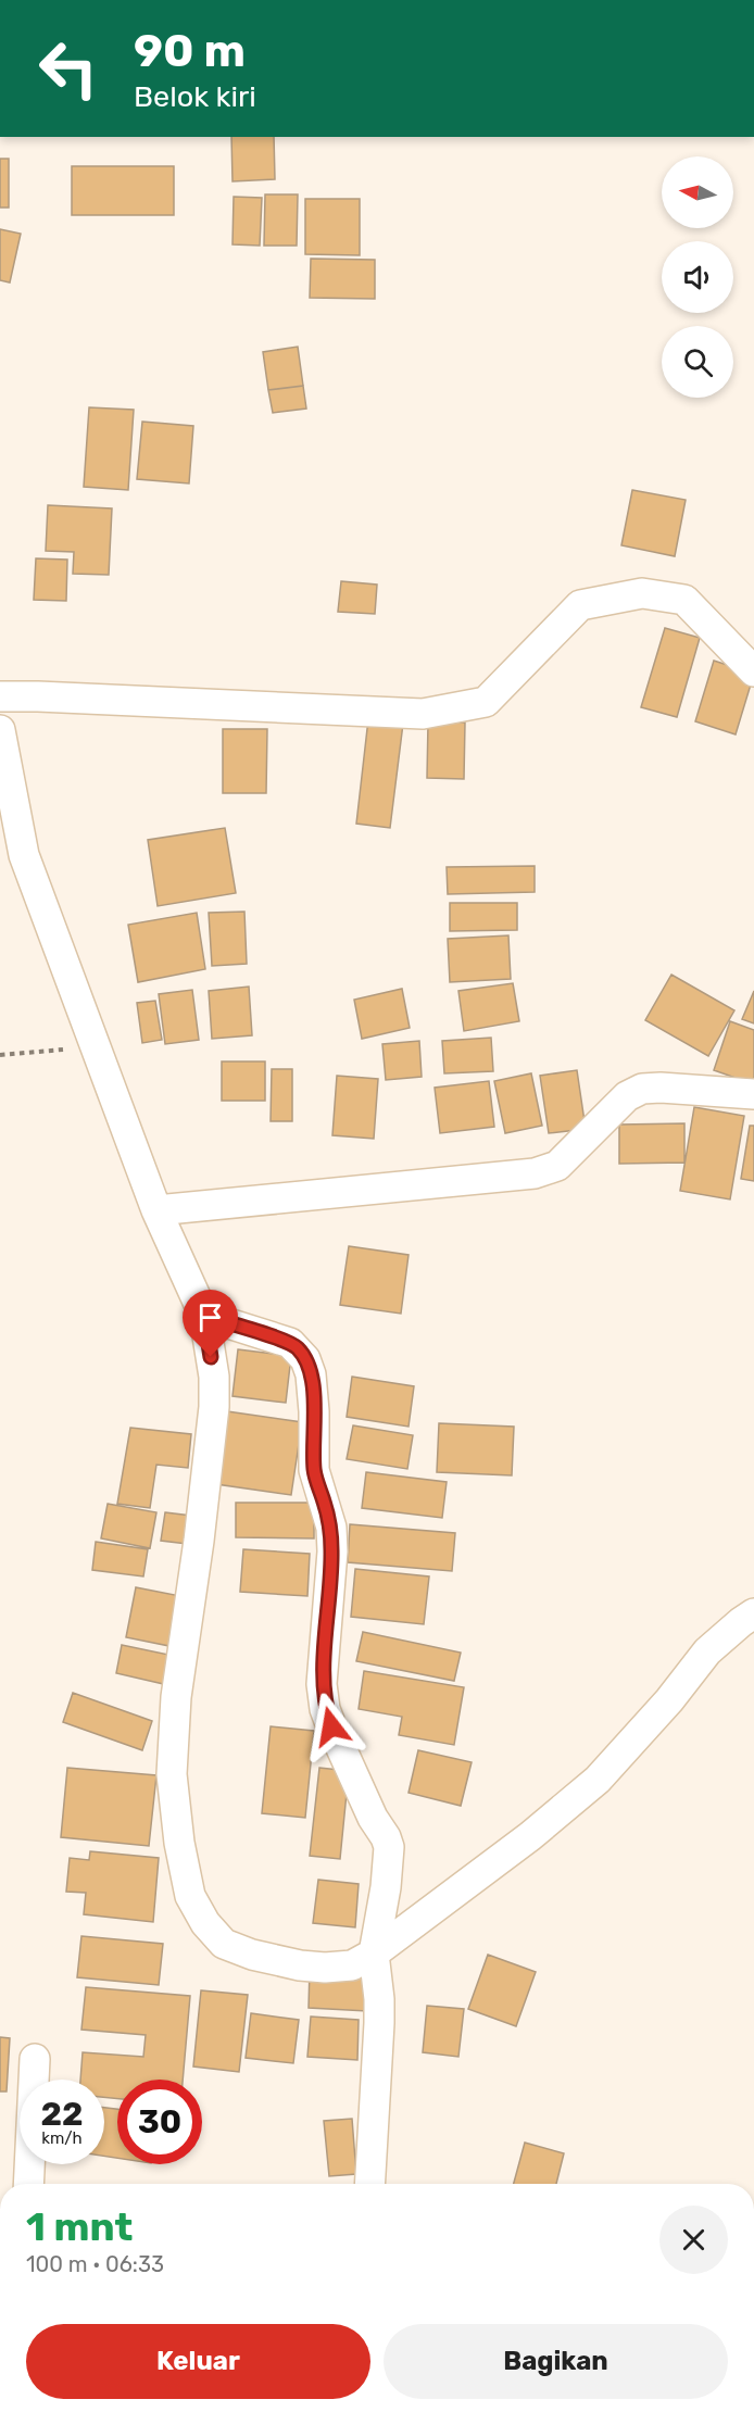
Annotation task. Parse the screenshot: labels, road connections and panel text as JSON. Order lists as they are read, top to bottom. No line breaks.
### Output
{"north":"left","page":{"turn":["90 m","Belok kiri"],"speed":"22 km/h","limit":"30","heading":["1 mnt","100 m · 06:33"],"buttons":["Keluar","Bagikan"]}}
